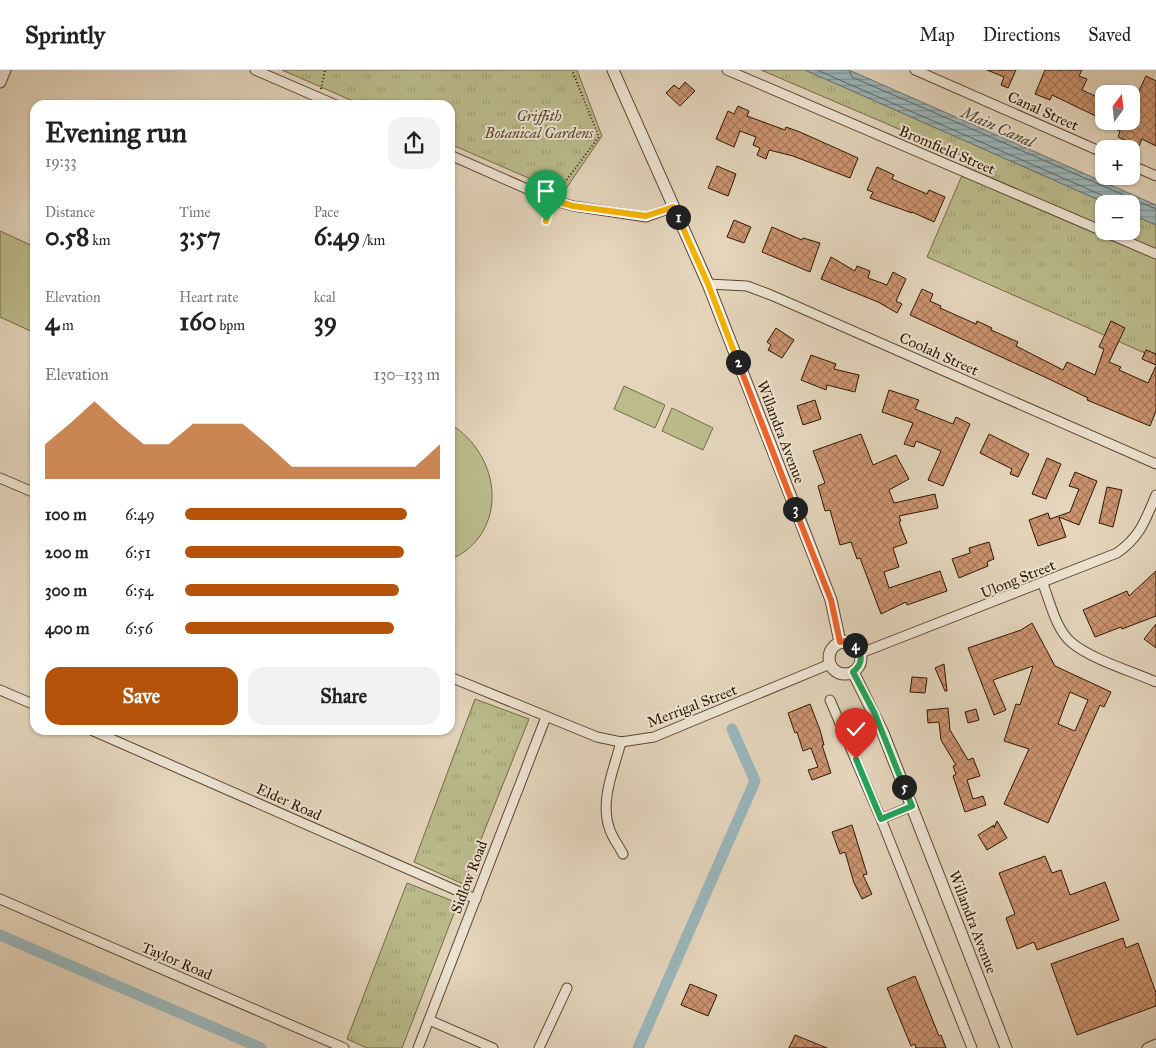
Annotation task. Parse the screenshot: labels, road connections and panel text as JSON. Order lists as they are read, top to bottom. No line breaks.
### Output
{"streets":{"street":["Canal Street","Bromfield Street","Coolah Street","Willandra Avenue","Ulong Street","Merrigal Street","Elder Road","Sidlow Road","Taylor Road"]},"crossings":[["Coolah Street","Willandra Avenue"],["Willandra Avenue","Ulong Street"],["Willandra Avenue","Merrigal Street"],["Ulong Street","Merrigal Street"],["Merrigal Street","Sidlow Road"],["Elder Road","Sidlow Road"]],"water":["Main Canal"],"parks":["Griffith Botanical Gardens"],"north":"top","page":{"header":"Sprintly","nav":["Map","Directions","Saved"],"map_buttons":["+","−"],"heading":["Evening run","19:33"],"stats":[["Distance","0.58 km"],["Time","3:57"],["Pace","6:49 /km"],["Elevation","4 m"],["Heart rate","160 bpm"],["kcal","39"]],"pins":["1","2","3","4","5"],"chart":["Elevation","130–133 m"],"list":[{"name":"100 m","note":"6:49"},{"name":"200 m","note":"6:51"},{"name":"300 m","note":"6:54"},{"name":"400 m","note":"6:56"}],"buttons":["Save","Share"]}}
